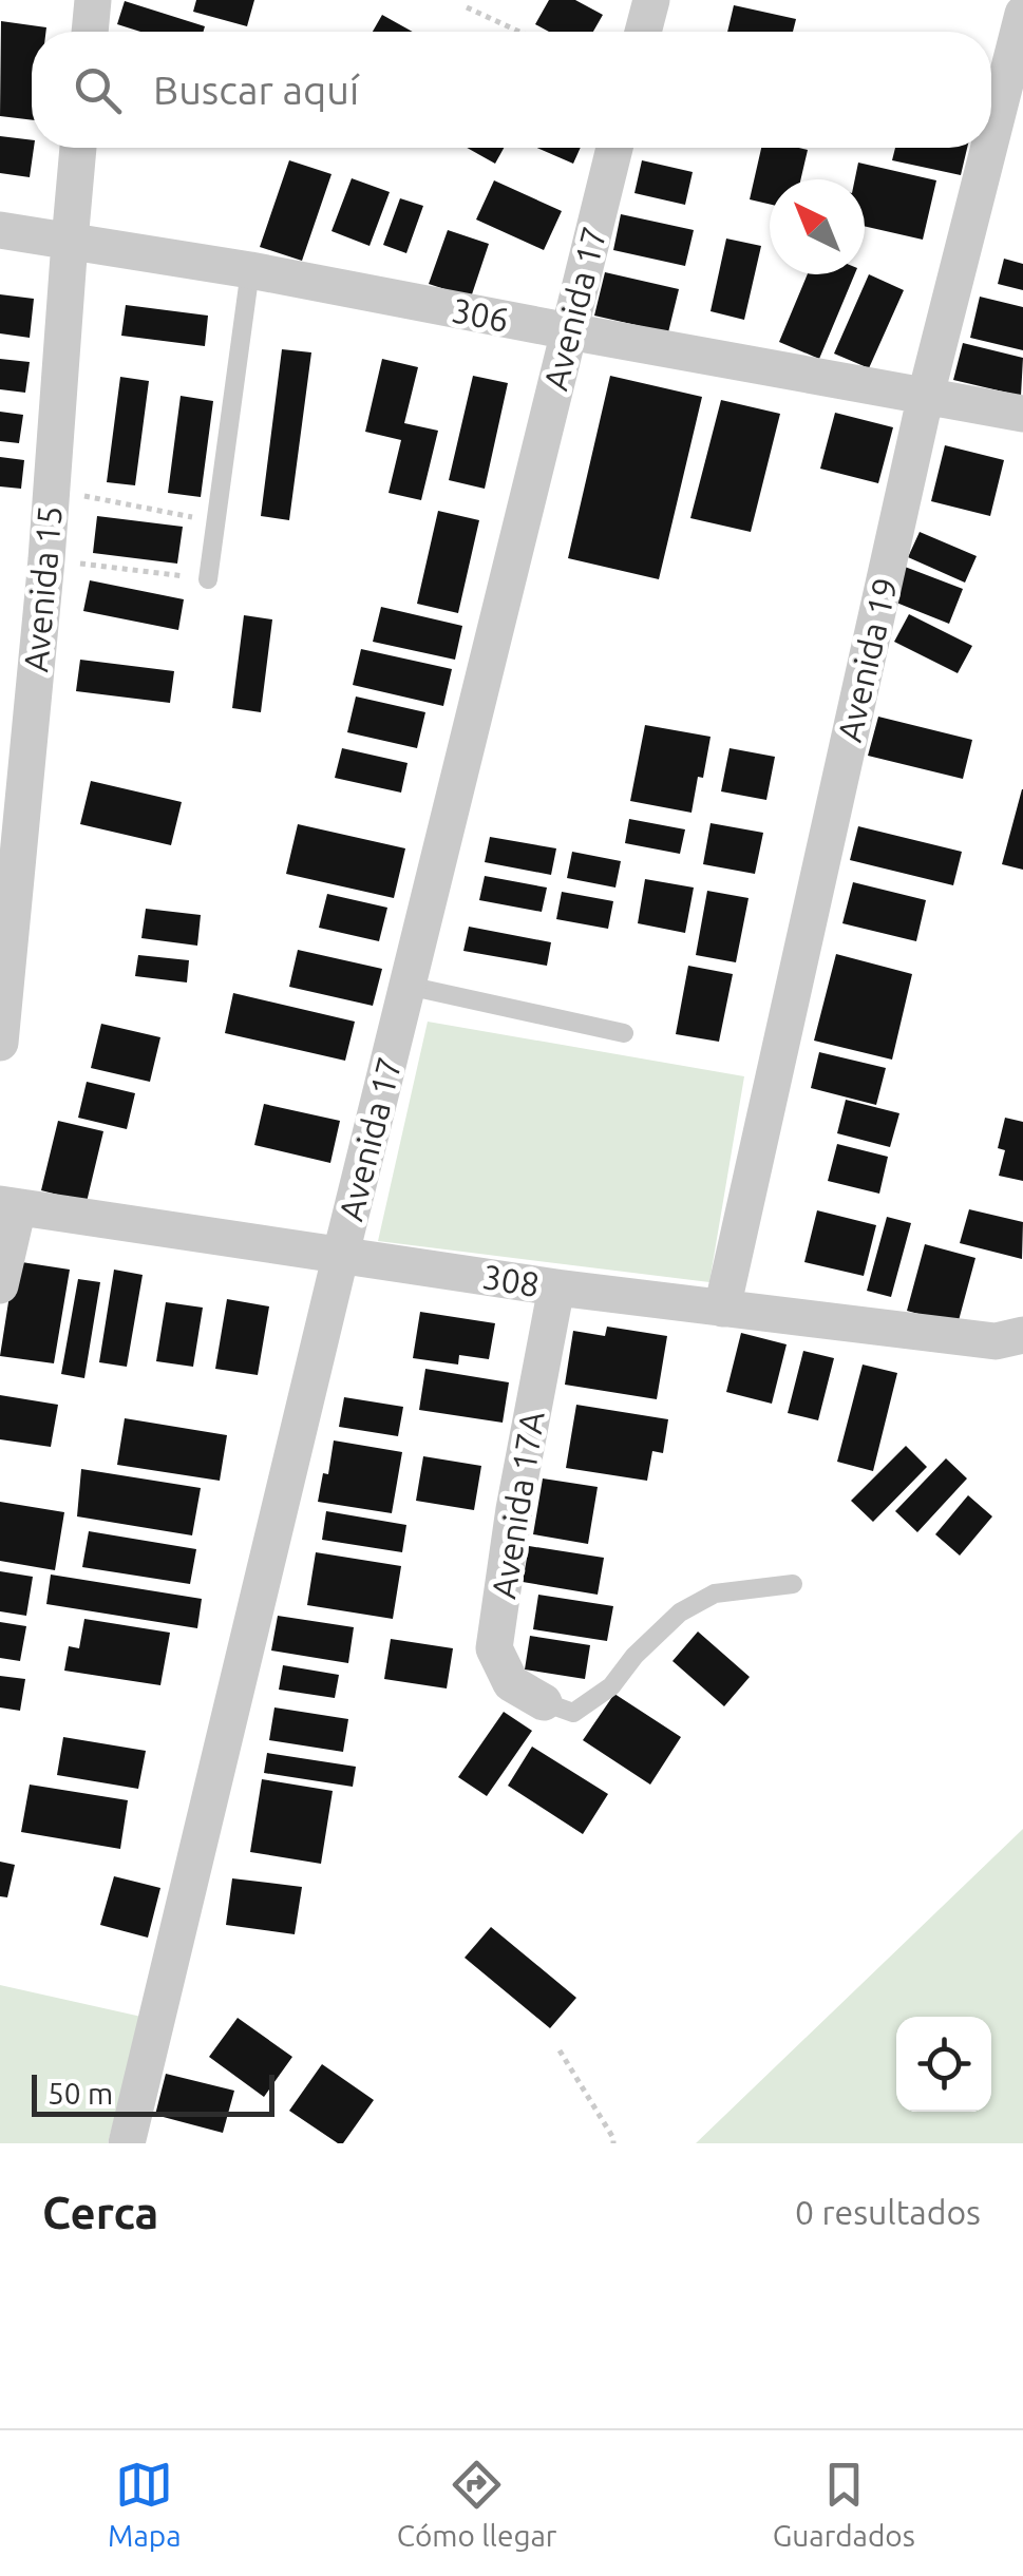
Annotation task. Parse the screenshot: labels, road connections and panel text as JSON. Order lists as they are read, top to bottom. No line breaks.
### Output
{"streets":{"street":["Avenida 17","306","Avenida 15","Avenida 19","308","Avenida 17A"]},"crossings":[["Avenida 17","306"],["Avenida 17","308"],["306","Avenida 15"],["306","Avenida 19"],["Avenida 19","308"],["308","Avenida 17A"]],"scale_bar":"50 m","north":"top left","page":{"search":"Buscar aquí","scale":"50 m","heading":["Cerca","0 resultados"],"nav":["Mapa","Cómo llegar","Guardados"]}}
